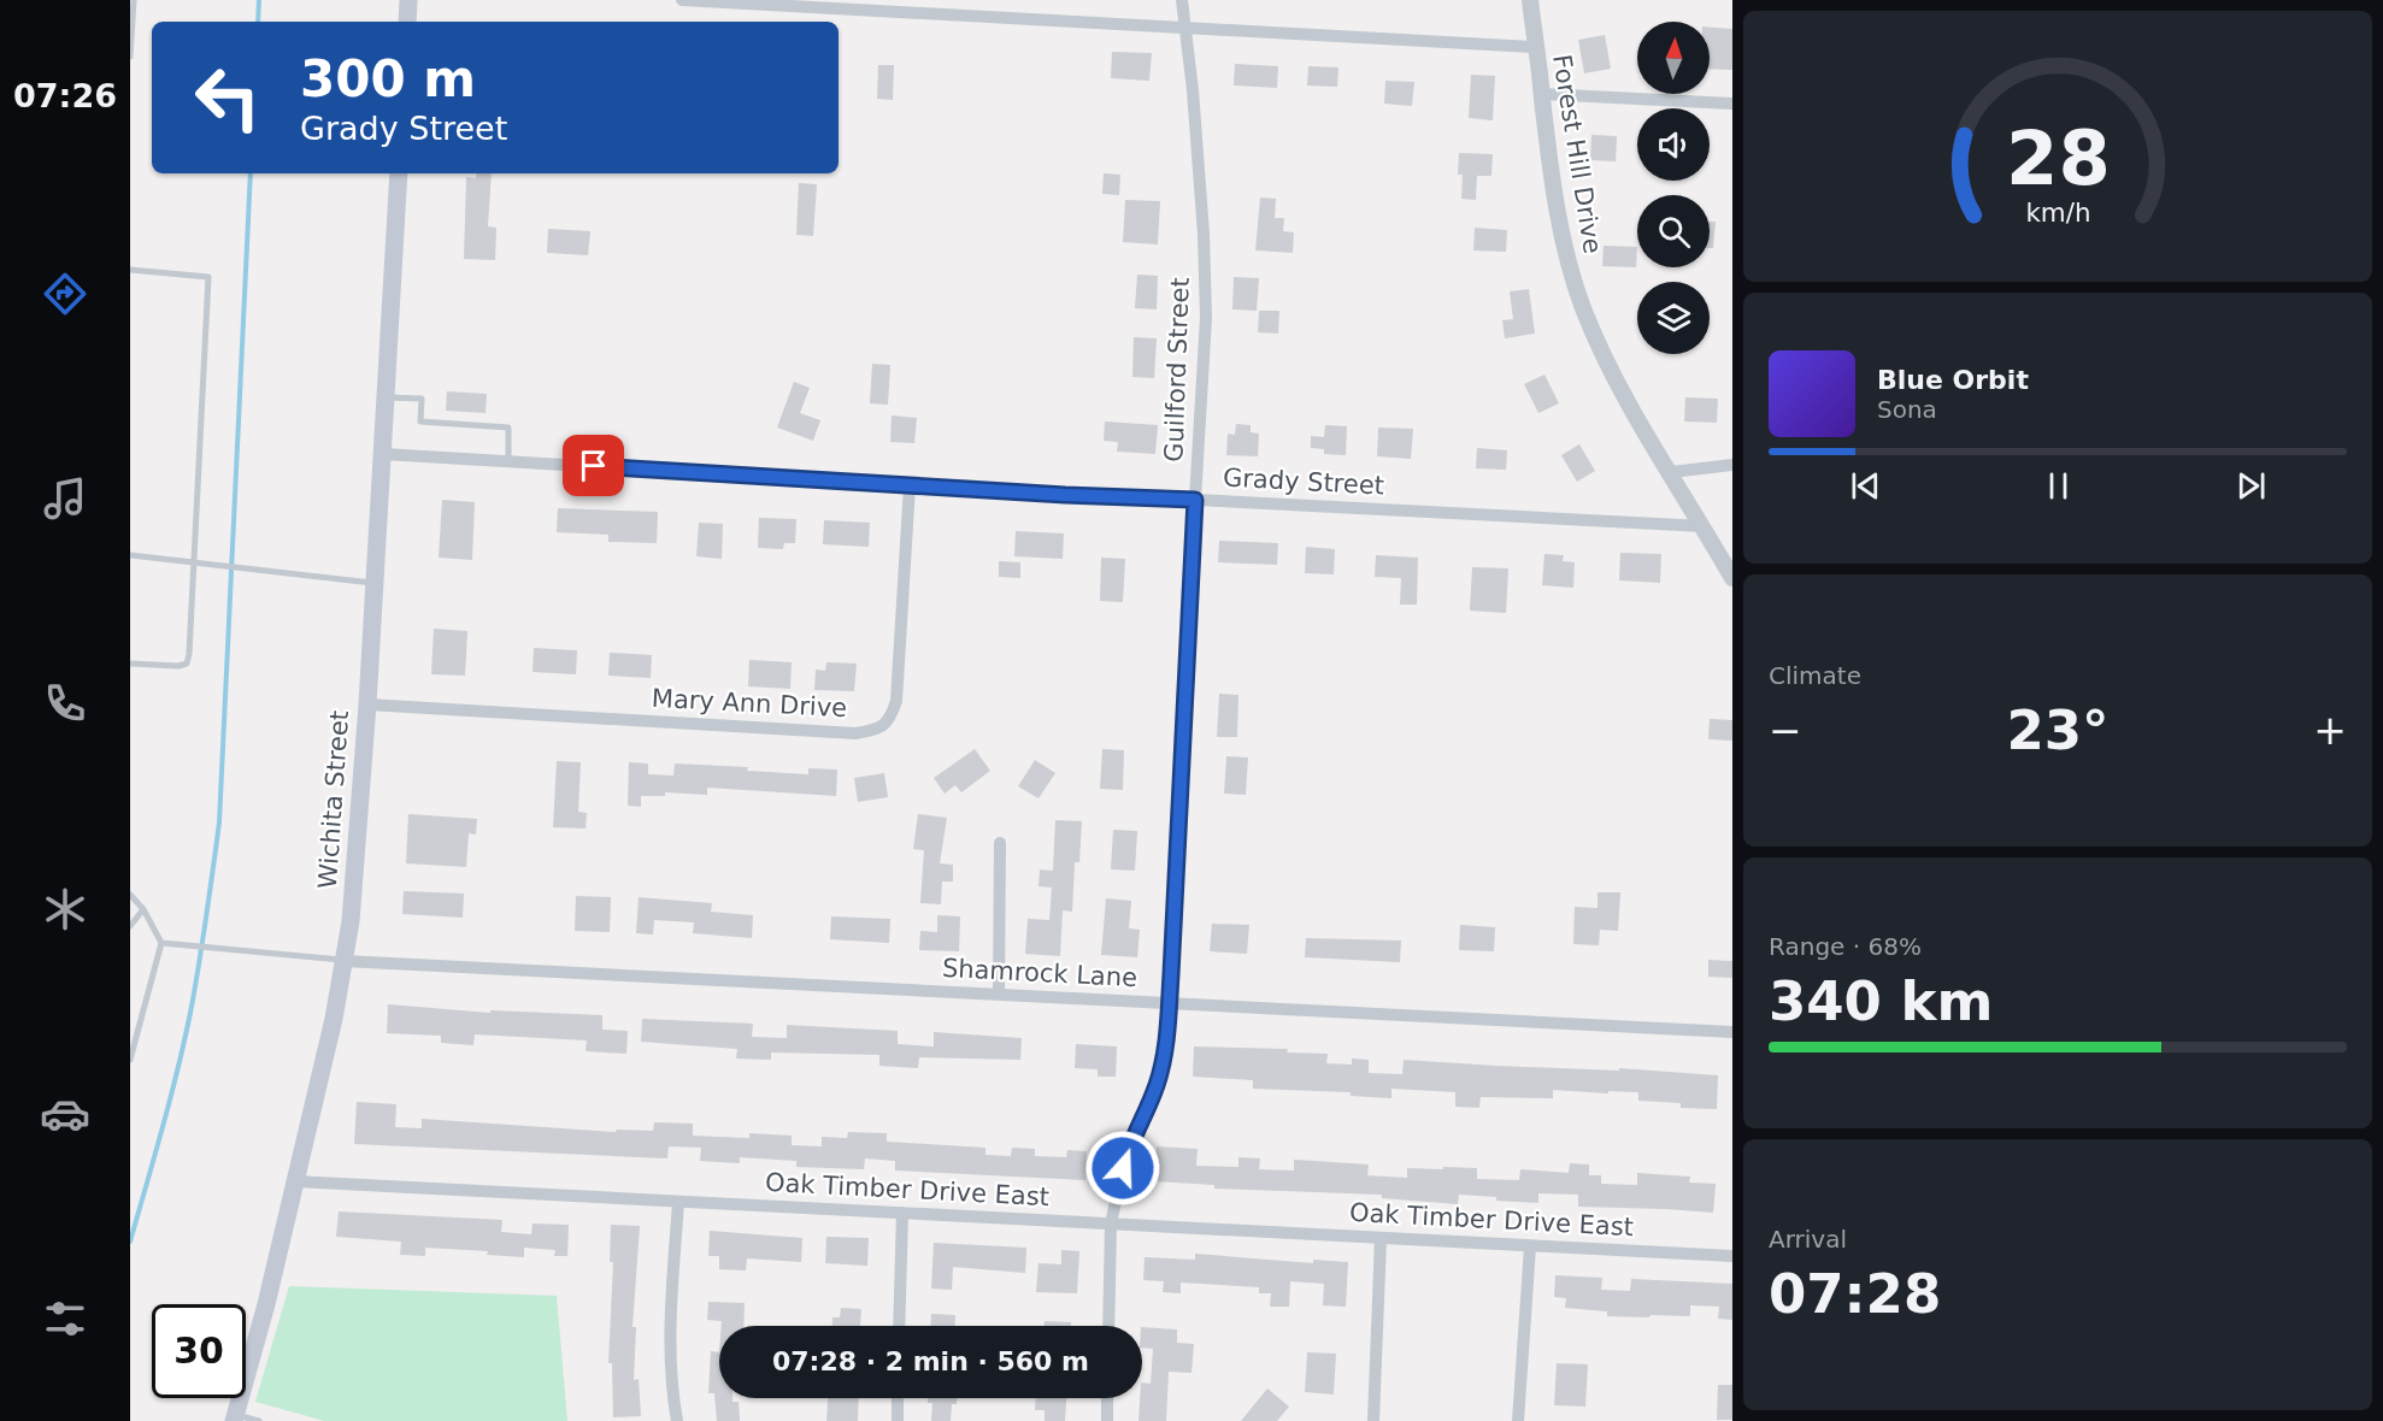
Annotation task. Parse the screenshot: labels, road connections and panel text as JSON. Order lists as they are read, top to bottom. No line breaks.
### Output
{"streets":{"main road":["Wichita Street"],"street":["Forest Hill Drive","Guilford Street","Grady Street","Mary Ann Drive","Shamrock Lane","Oak Timber Drive East"]},"crossings":[["Forest Hill Drive","Grady Street"],["Guilford Street","Grady Street"],["Guilford Street","Shamrock Lane"],["Guilford Street","Oak Timber Drive East"],["Grady Street","Mary Ann Drive"],["Grady Street","Wichita Street"],["Mary Ann Drive","Wichita Street"],["Wichita Street","Shamrock Lane"],["Wichita Street","Oak Timber Drive East"]],"north":"top","page":{"tabs":"07:26","turn":["300 m","Grady Street"],"song":["Blue Orbit","Sona"],"tile":["Climate",["Range · 68%","340 km"],["Arrival","07:28"]],"heat":["−","23°","+"],"limit":"30","trip":"07:28 · 2 min · 560 m","gauge":["28","km/h"]}}
